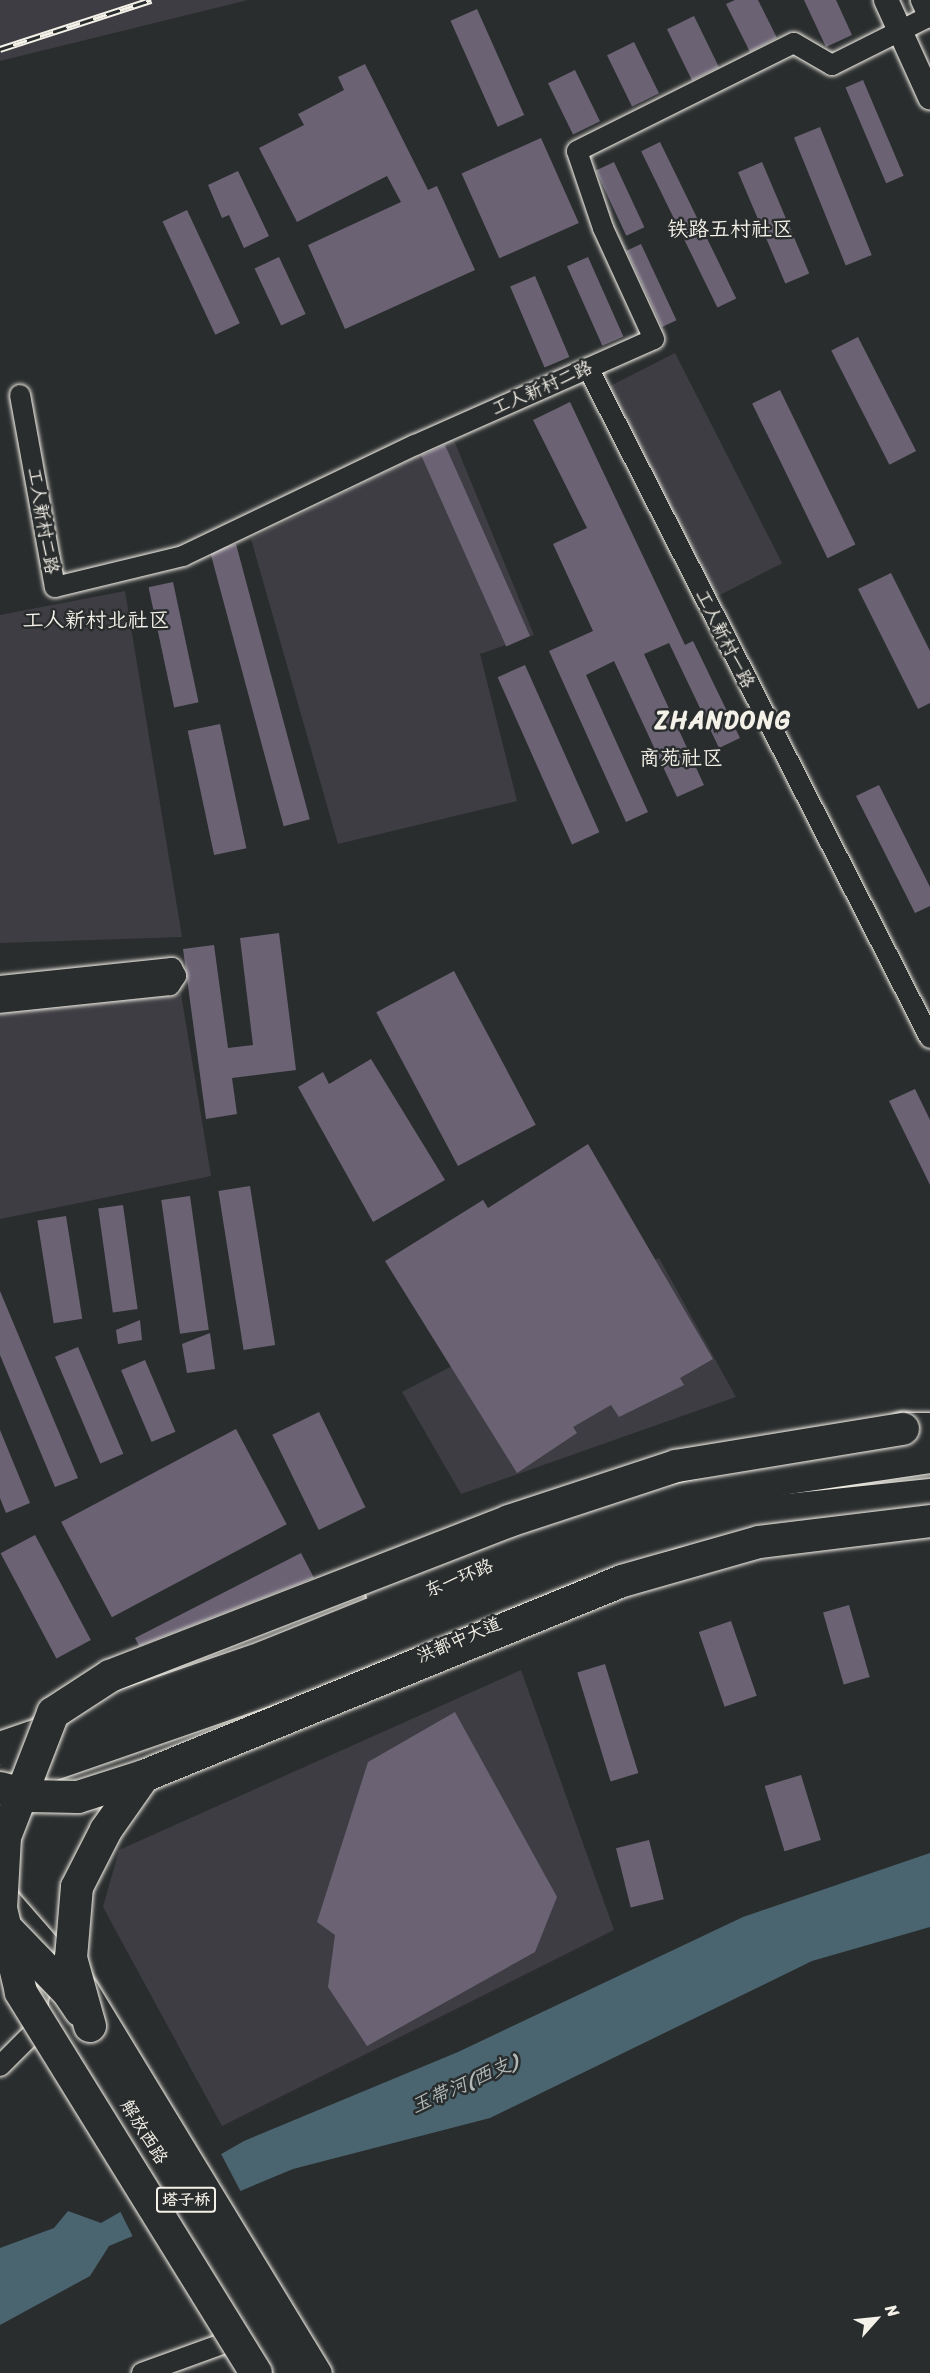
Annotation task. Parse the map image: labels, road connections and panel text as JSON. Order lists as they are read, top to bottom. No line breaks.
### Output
{"streets":{"highway":["东一环路"],"main road":["洪都中大道","解放西路","塔子桥"],"street":["工人新村二路","工人新村一路"]},"crossings":[["工人新村二路","工人新村一路"],["解放西路","塔子桥"]],"districts":["铁路五村社区","工人新村北社区","ZHANDONG","商苑社区"],"water":["玉带河(西支)"],"north":"top right"}
